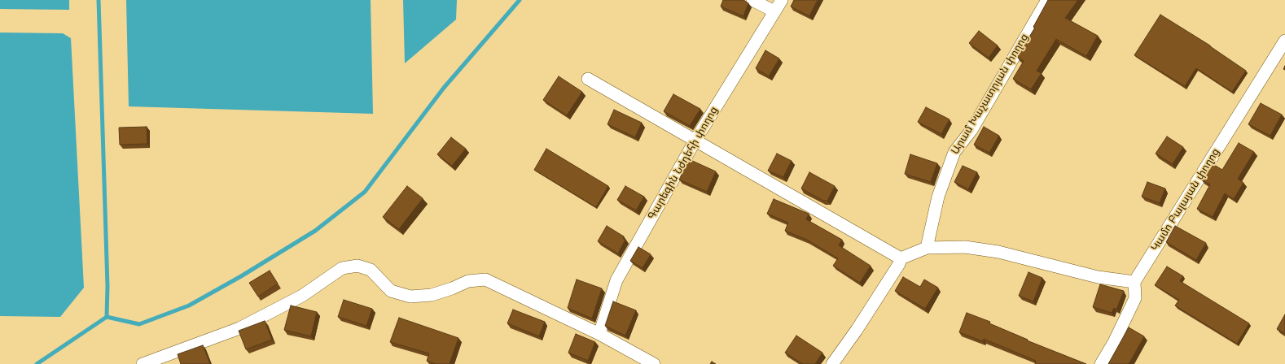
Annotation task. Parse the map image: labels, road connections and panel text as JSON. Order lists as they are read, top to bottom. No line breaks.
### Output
{"streets":{"street":["Արամ Խաչատրյան փողոց","Գարեգին Նժդեհի փողոց","Կամո Բալայան փողոց"]}}
